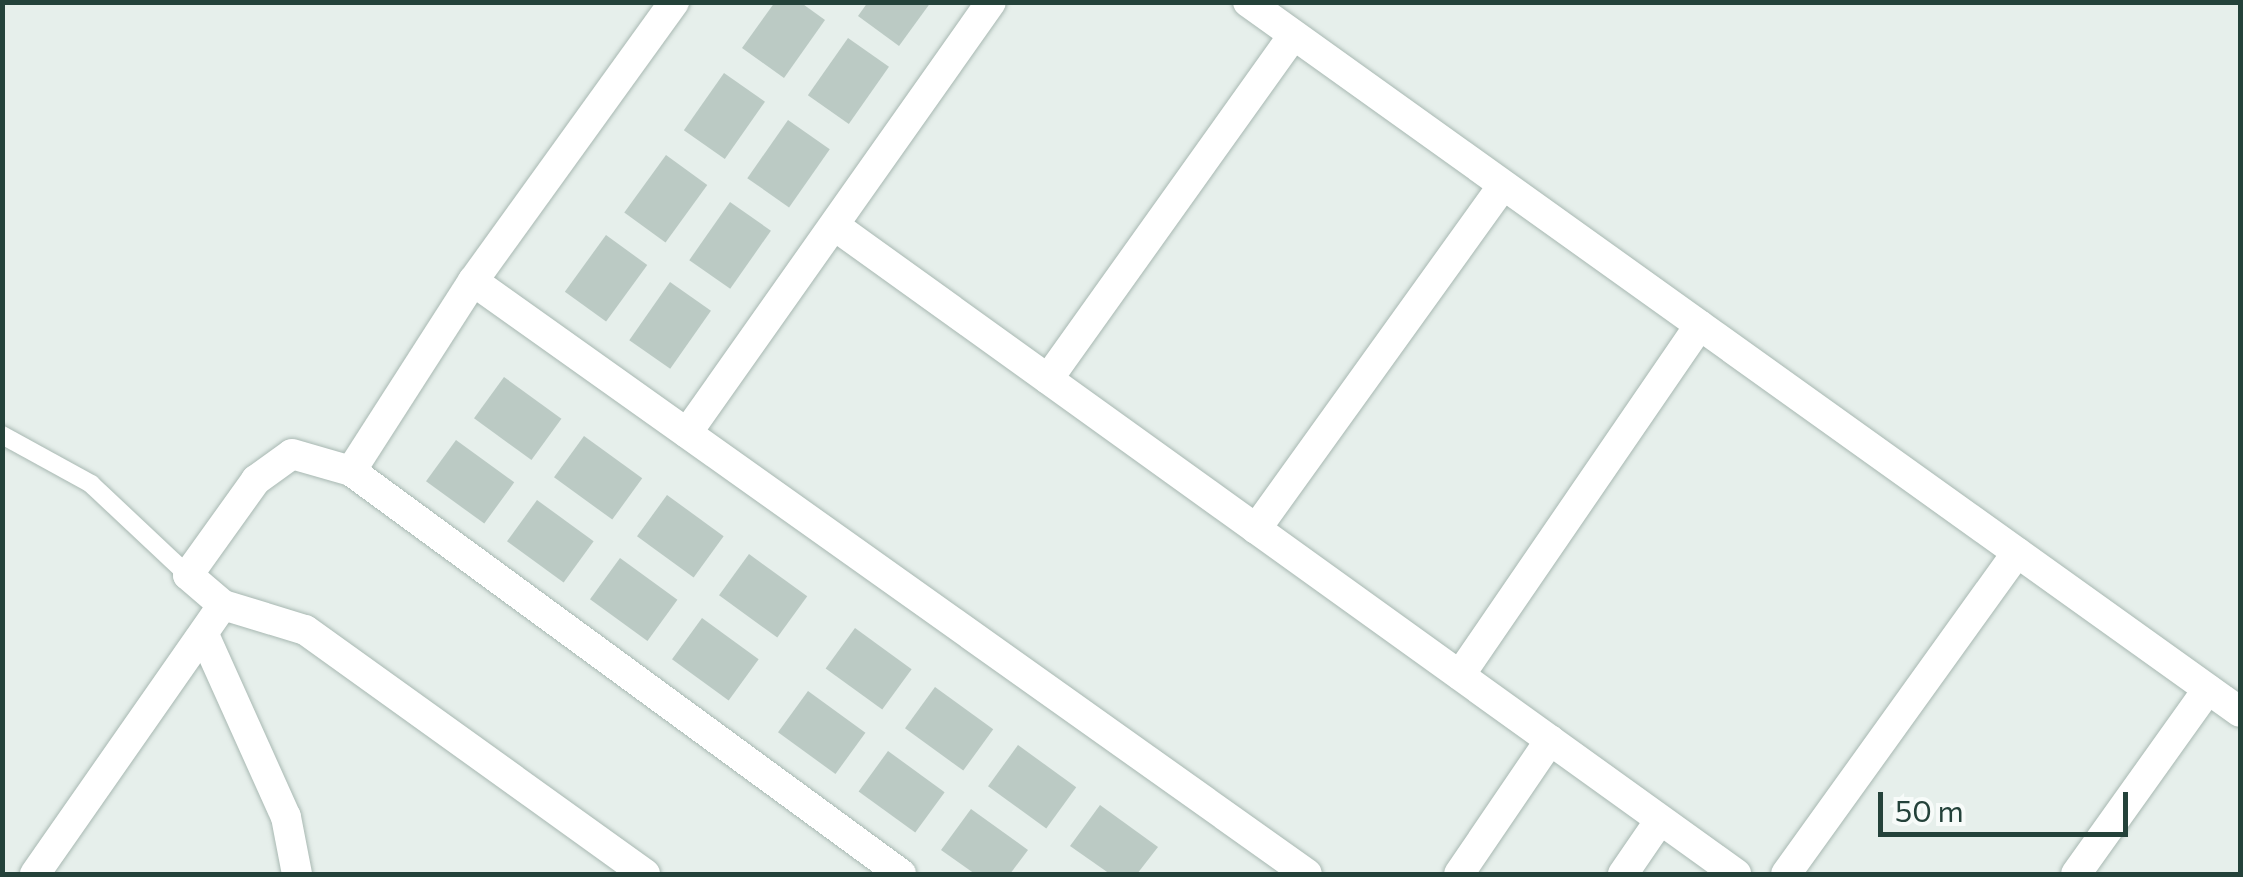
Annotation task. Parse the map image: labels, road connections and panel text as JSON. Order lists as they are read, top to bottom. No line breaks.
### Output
{"scale_bar":"50 m"}
